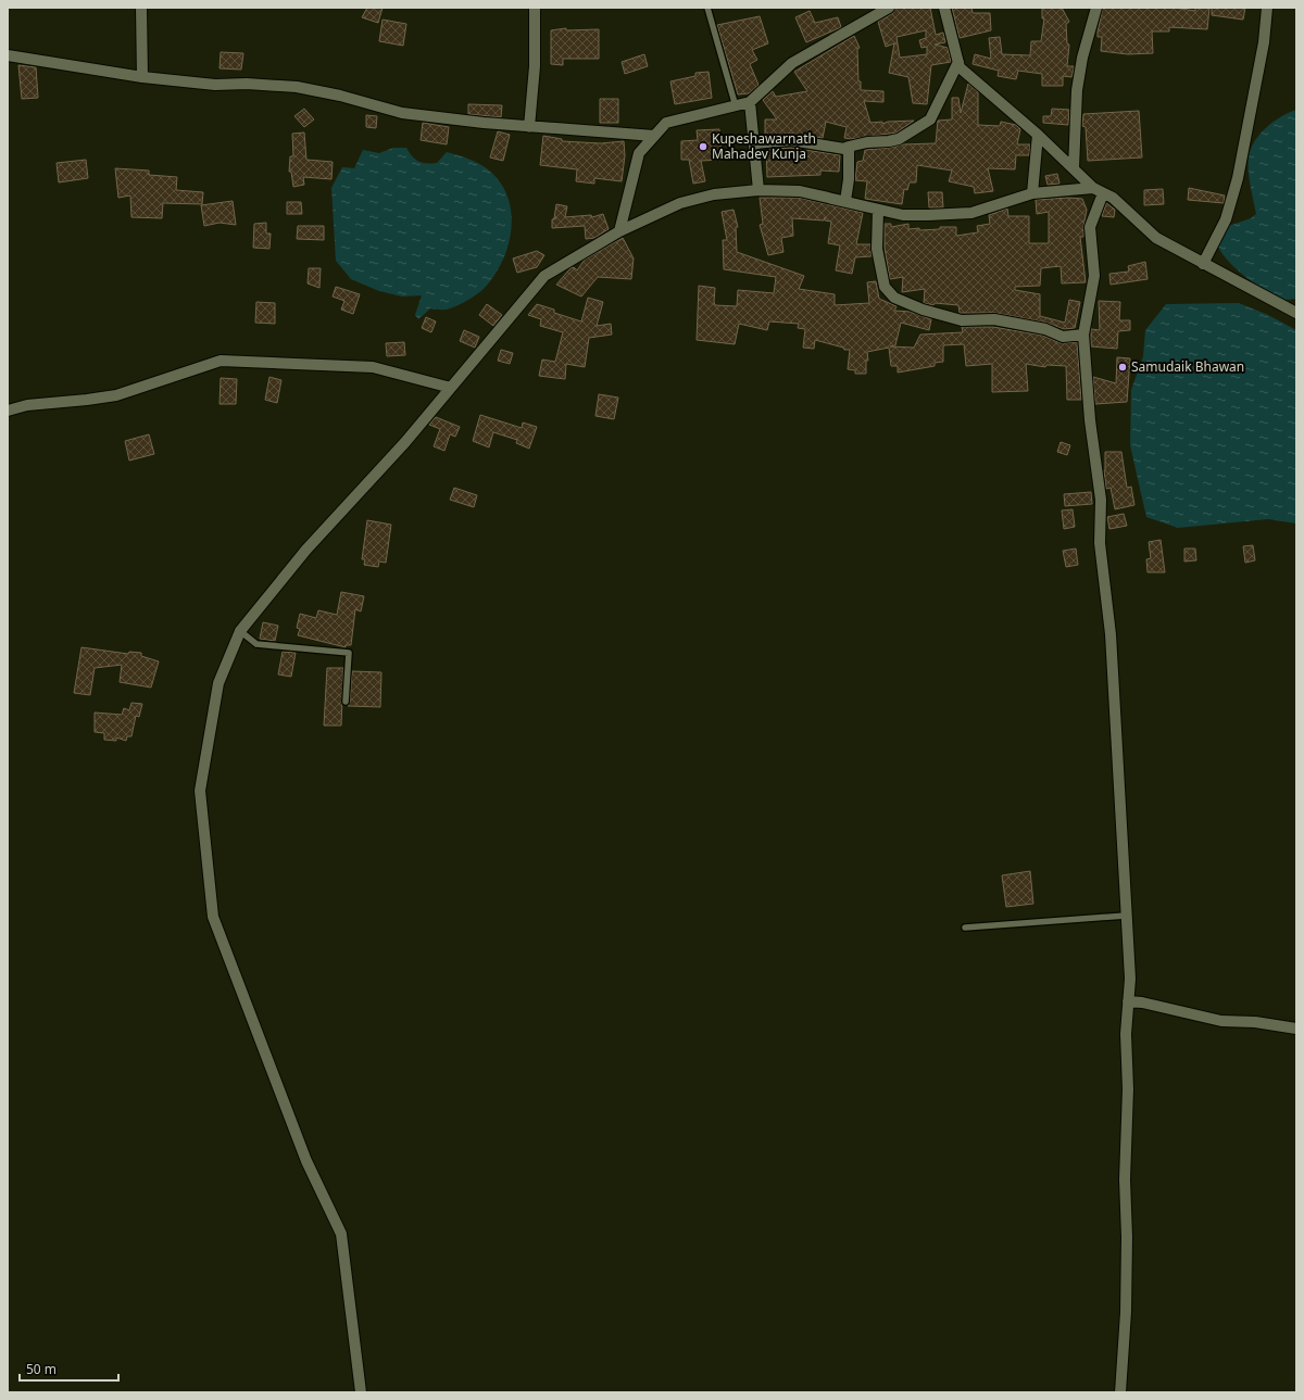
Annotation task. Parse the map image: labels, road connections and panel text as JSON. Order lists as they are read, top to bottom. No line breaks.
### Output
{"places":["Kupeshawarnath Mahadev Kunja","Samudaik Bhawan"],"scale_bar":"50 m"}
